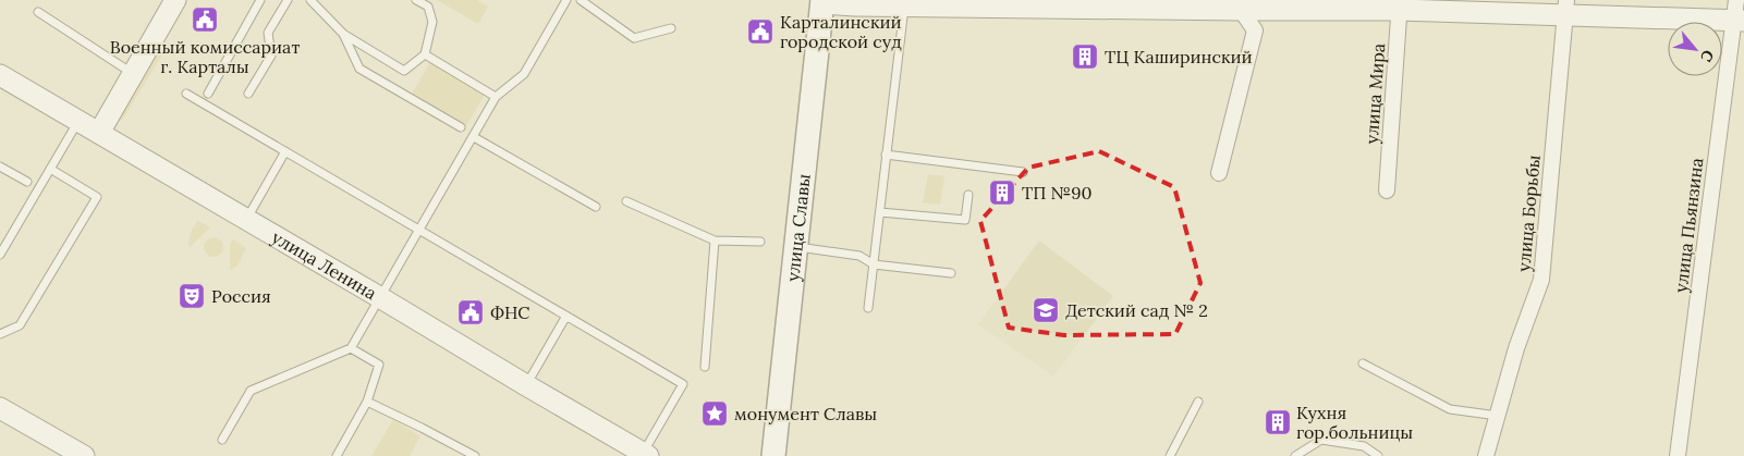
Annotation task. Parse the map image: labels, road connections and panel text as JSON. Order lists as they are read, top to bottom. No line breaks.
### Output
{"streets":{"main road":["улица Славы"],"street":["улица Мира","улица Борьбы","улица Пьянзина","улица Ленина"]},"places":{"public building":["Военный комиссариат г. Карталы","Карталинский городской суд","ФНС"],"building":["ТЦ Каширинский","ТП №90","Кухня гор.больницы"],"theatre":["Россия"],"school or university":["Детский сад № 2"],"place":["монумент Славы"]},"north":"bottom right"}
